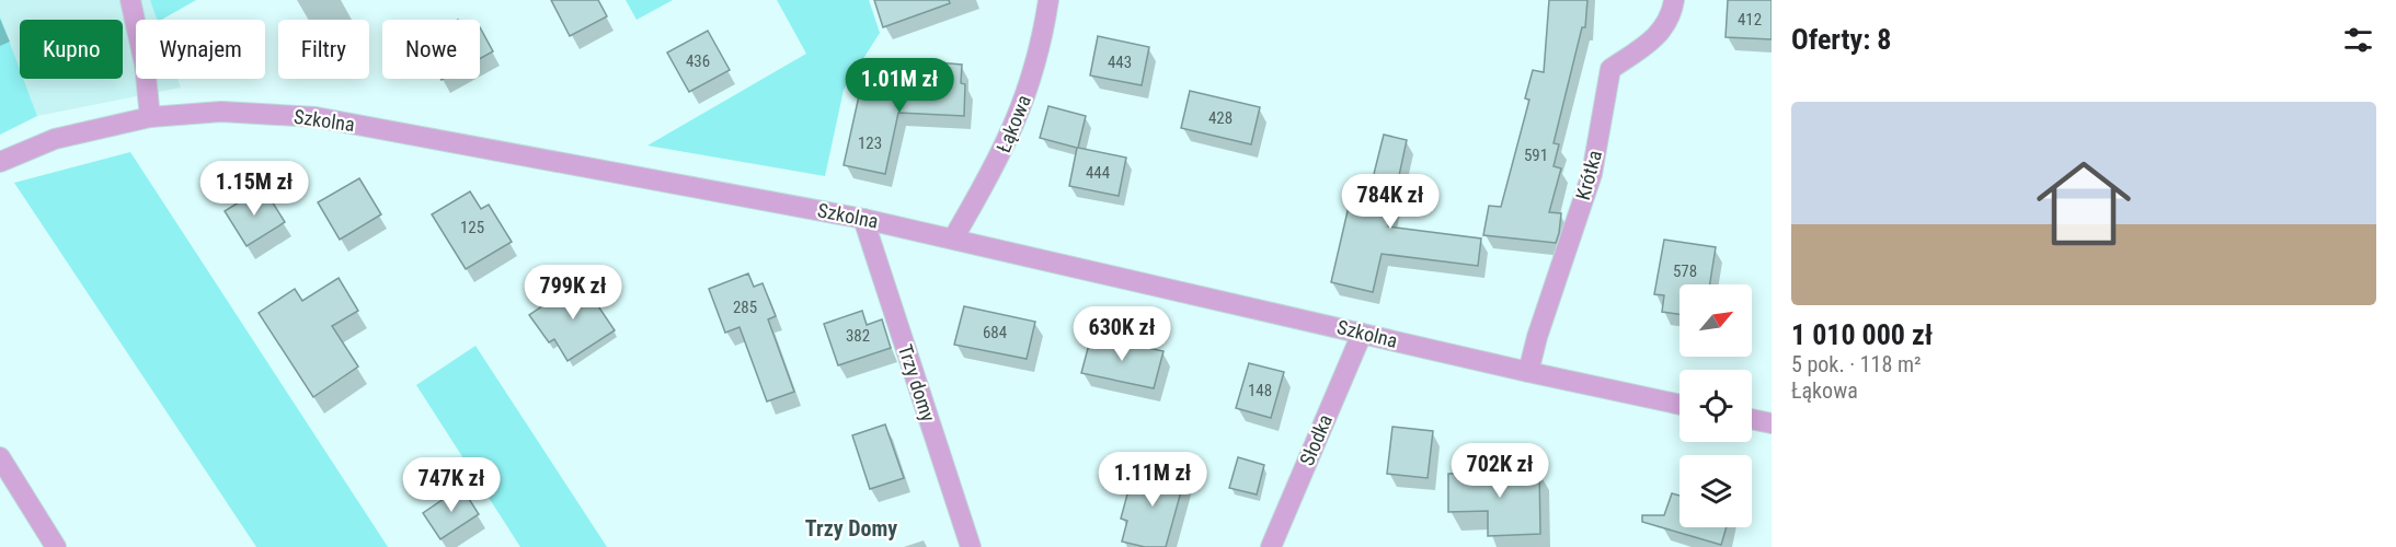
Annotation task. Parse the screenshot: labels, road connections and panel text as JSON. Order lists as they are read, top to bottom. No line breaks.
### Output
{"streets":{"street":["Szkolna","Łąkowa","Krótka","Trzy domy","Słodka"]},"crossings":[["Szkolna","Łąkowa"],["Szkolna","Krótka"],["Szkolna","Trzy domy"],["Szkolna","Słodka"]],"districts":["Trzy Domy"],"house_numbers":["412","436","443","428","123","591","444","125","578","285","684","382","148"],"north":"top right","page":{"heading":"Oferty: 8","chip":["Kupno","Wynajem","Filtry","Nowe"],"price":["1.01M zł","1.15M zł","784K zł","799K zł","630K zł","702K zł","1.11M zł","747K zł"],"list":[{"name":"1 010 000 zł","note":"5 pok. · 118 m² · Łąkowa"}]}}
